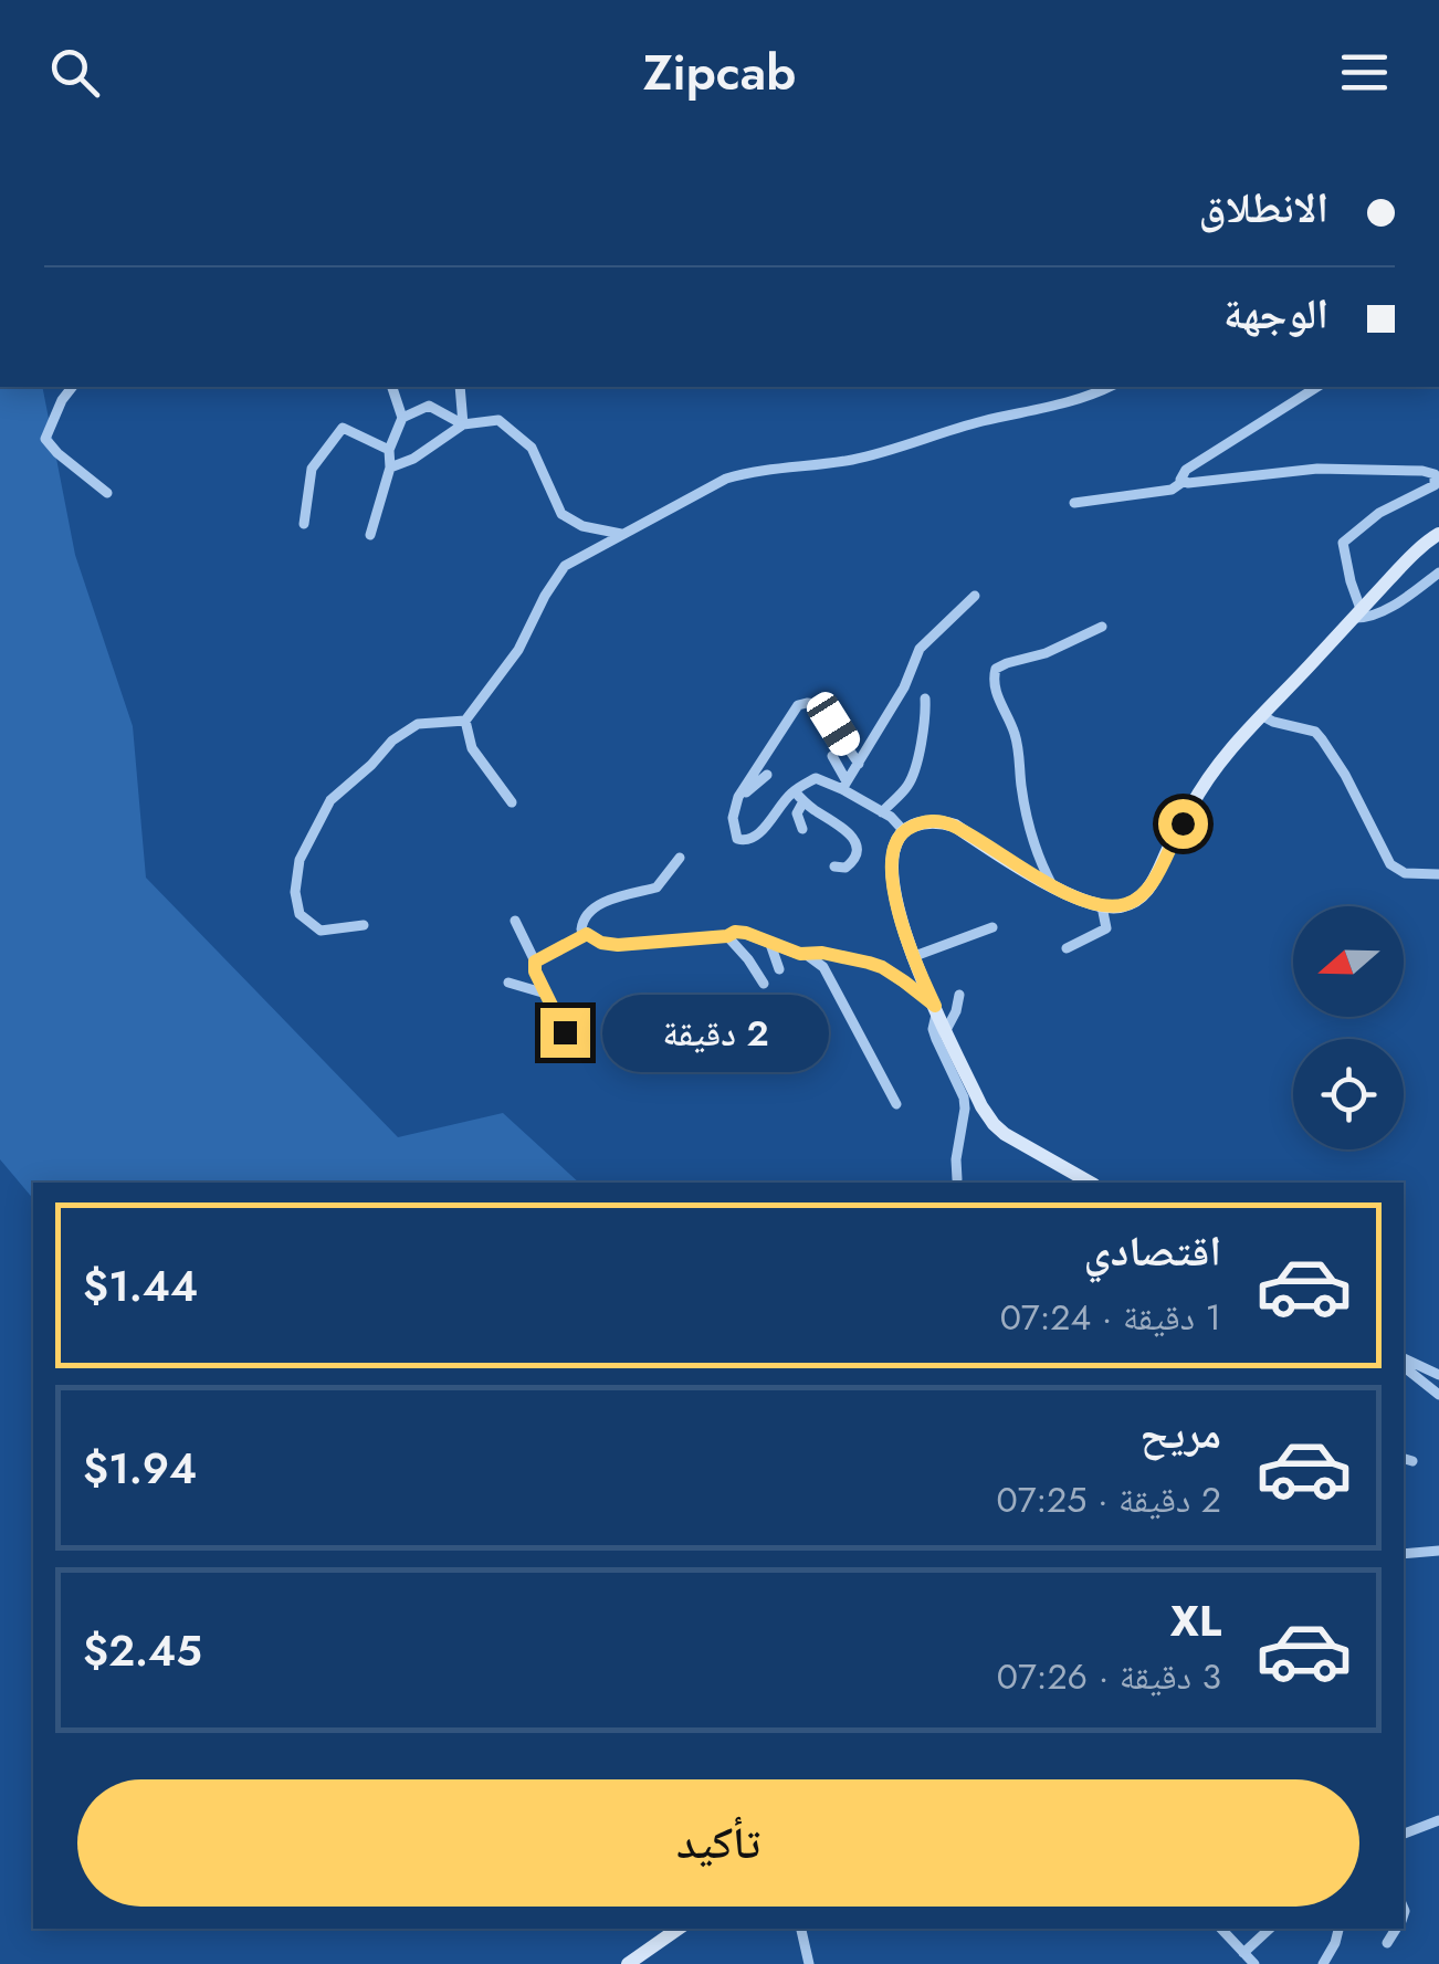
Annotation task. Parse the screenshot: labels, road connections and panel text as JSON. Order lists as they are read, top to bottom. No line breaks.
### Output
{"north":"left","page":{"header":"Zipcab","banner":["الانطلاق","الوجهة"],"bubble":"2 دقيقة","list":[{"name":"اقتصادي","note":"1 دقيقة · 07:24","value":"$1.44"},{"name":"مريح","note":"2 دقيقة · 07:25","value":"$1.94"},{"name":"XL","note":"3 دقيقة · 07:26","value":"$2.45"}],"buttons":"تأكيد"}}
